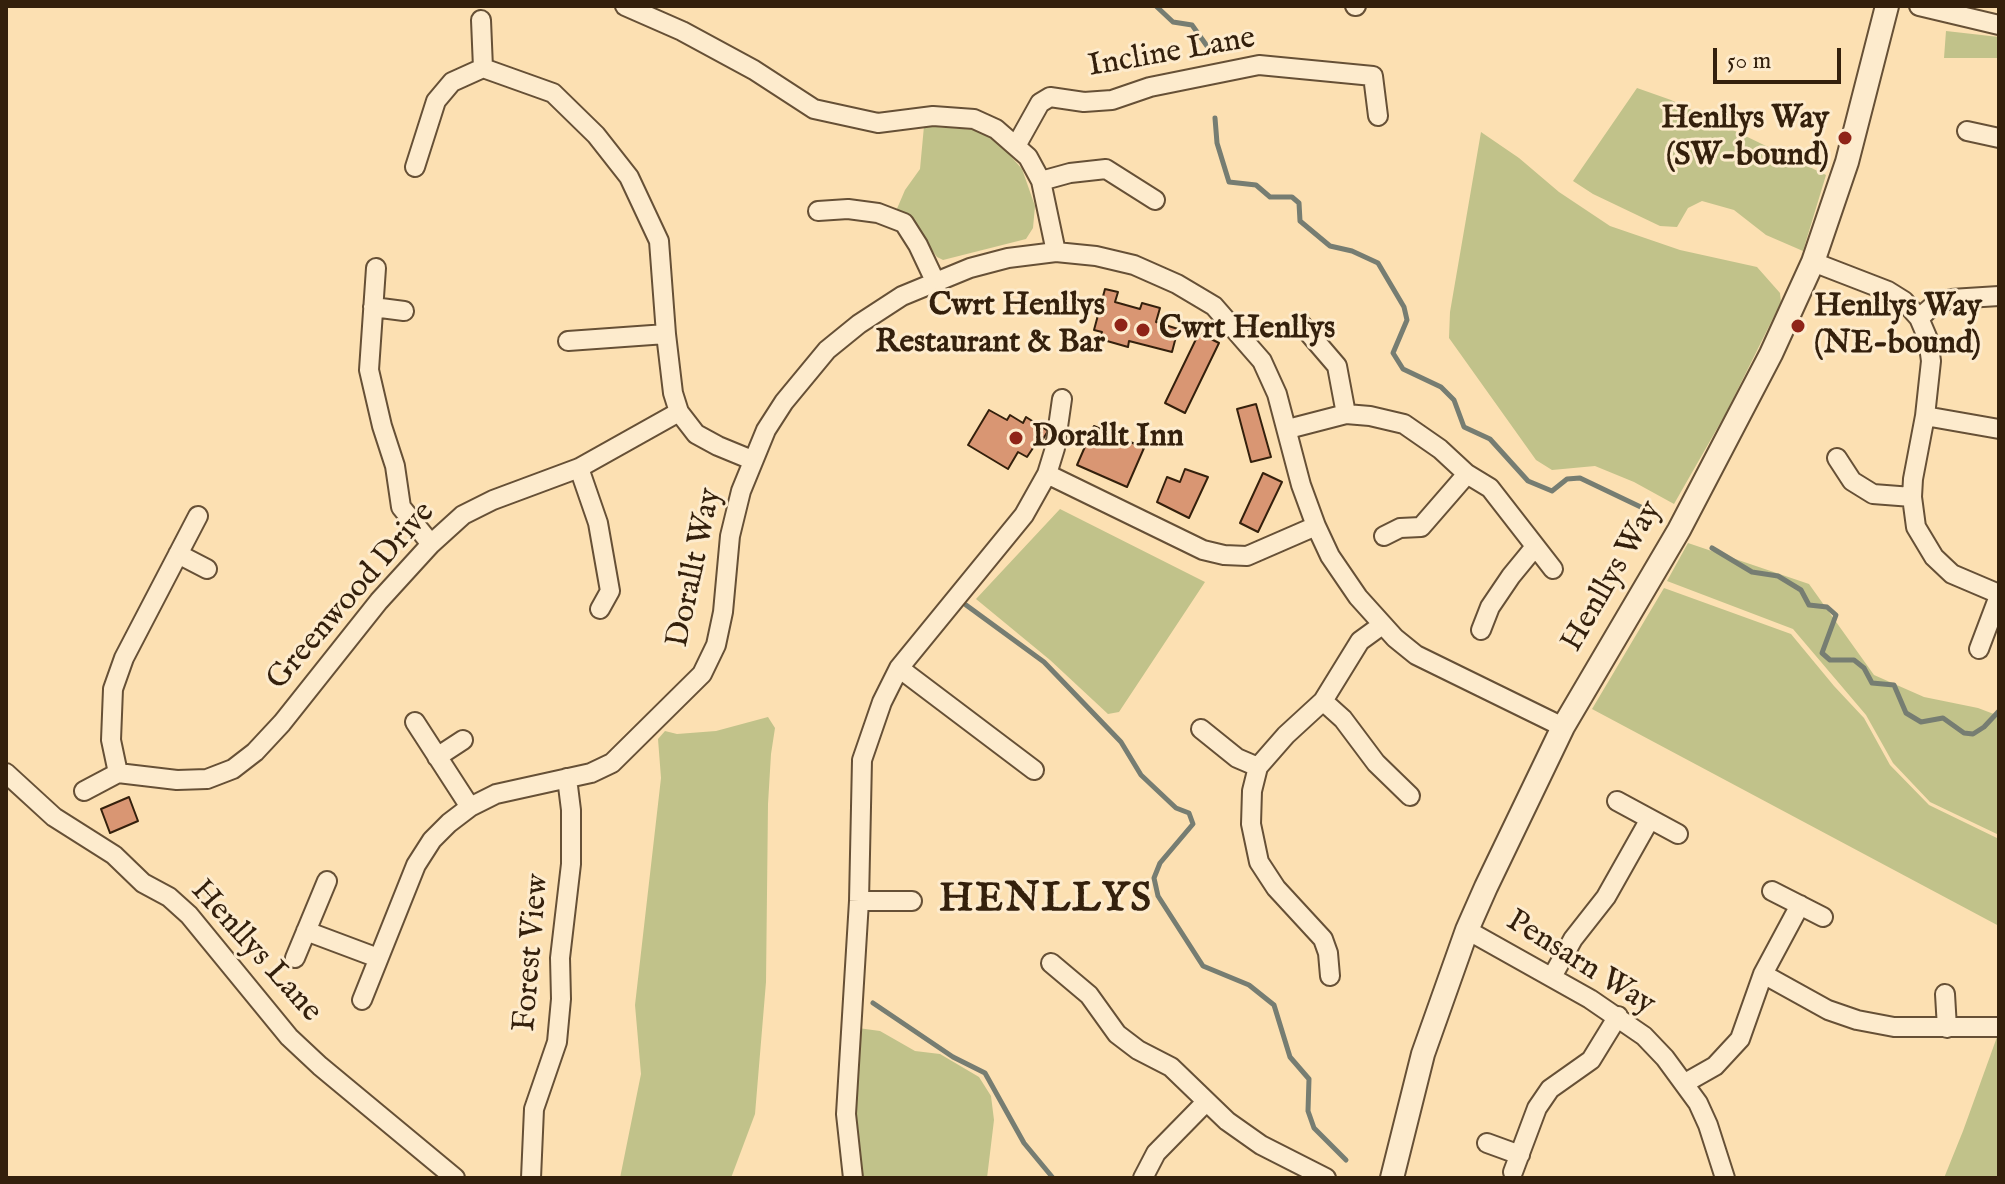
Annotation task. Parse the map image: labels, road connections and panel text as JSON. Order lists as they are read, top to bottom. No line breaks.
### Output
{"streets":{"street":["Incline Lane","Dorallt Way","Henllys Way","Greenwood Drive","Henllys Lane","Forest View","Pensarn Way"]},"crossings":[["Dorallt Way","Henllys Way"],["Dorallt Way","Forest View"],["Henllys Way","Pensarn Way"]],"districts":["HENLLYS"],"places":["Henllys Way (SW-bound)","Cwrt Henllys Restaurant & Bar","Henllys Way (NE-bound)","Cwrt Henllys","Dorallt Inn"],"scale_bar":"50 m"}
